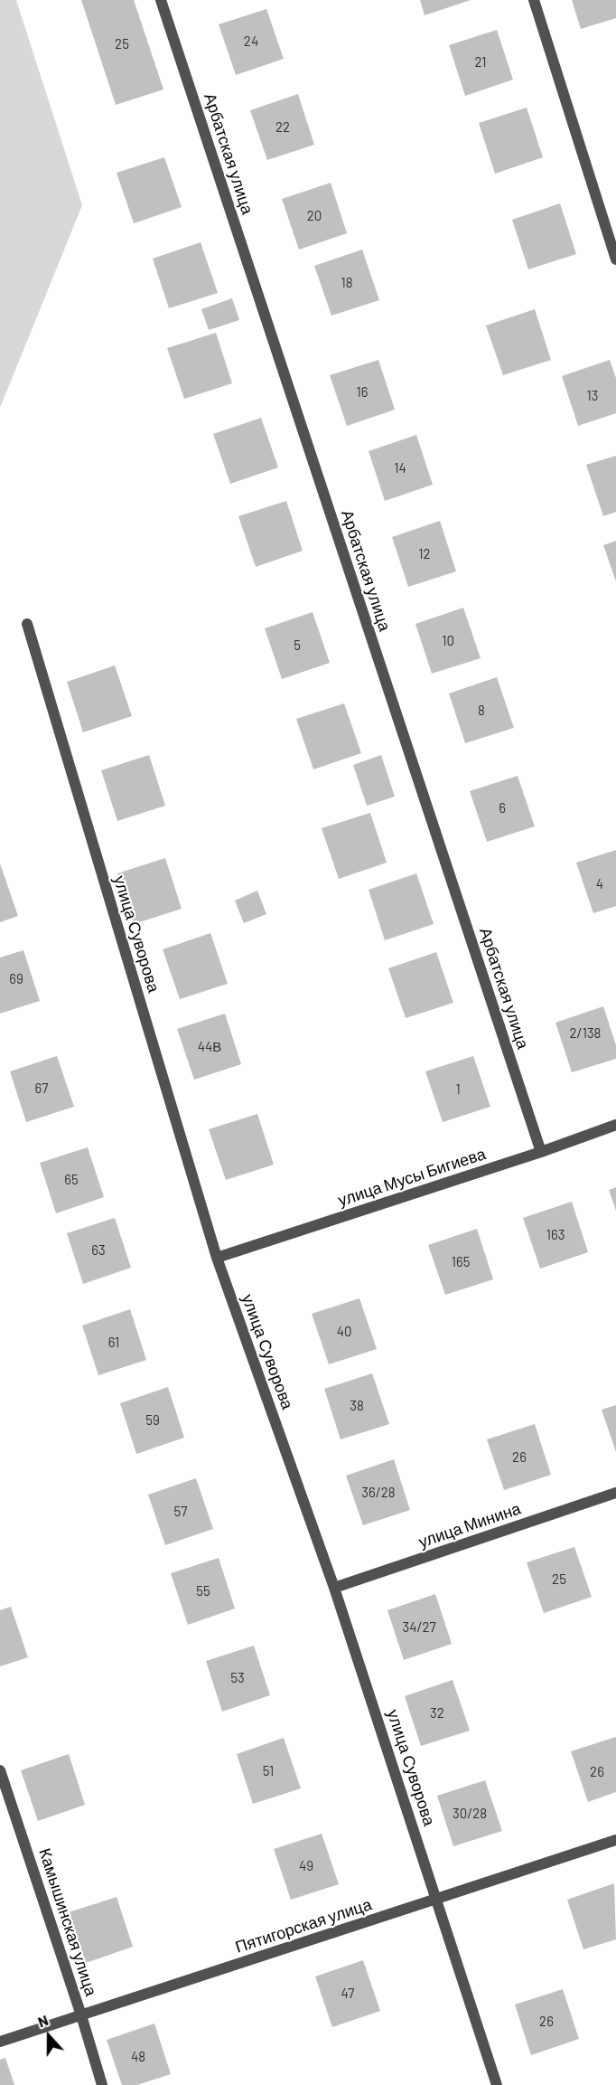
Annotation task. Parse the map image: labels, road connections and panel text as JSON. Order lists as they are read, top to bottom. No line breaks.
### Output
{"streets":{"street":["Арбатская улица","улица Суворова","улица Мусы Бигиева","улица Минина","Камышинская улица","Пятигорская улица"]},"crossings":[["Арбатская улица","улица Мусы Бигиева"],["улица Суворова","улица Мусы Бигиева"],["улица Суворова","улица Минина"],["улица Суворова","Пятигорская улица"],["Камышинская улица","Пятигорская улица"]],"house_numbers":["24","25","21","22","20","18","16","13","14","12","10","5","8","6","4","69","2/138","44В","67","1","65","163","63","165","40","61","38","59","26","36/28","57","25","55","34/27","53","32","51","26","30/28","49","47","26","48"],"north":"top"}
